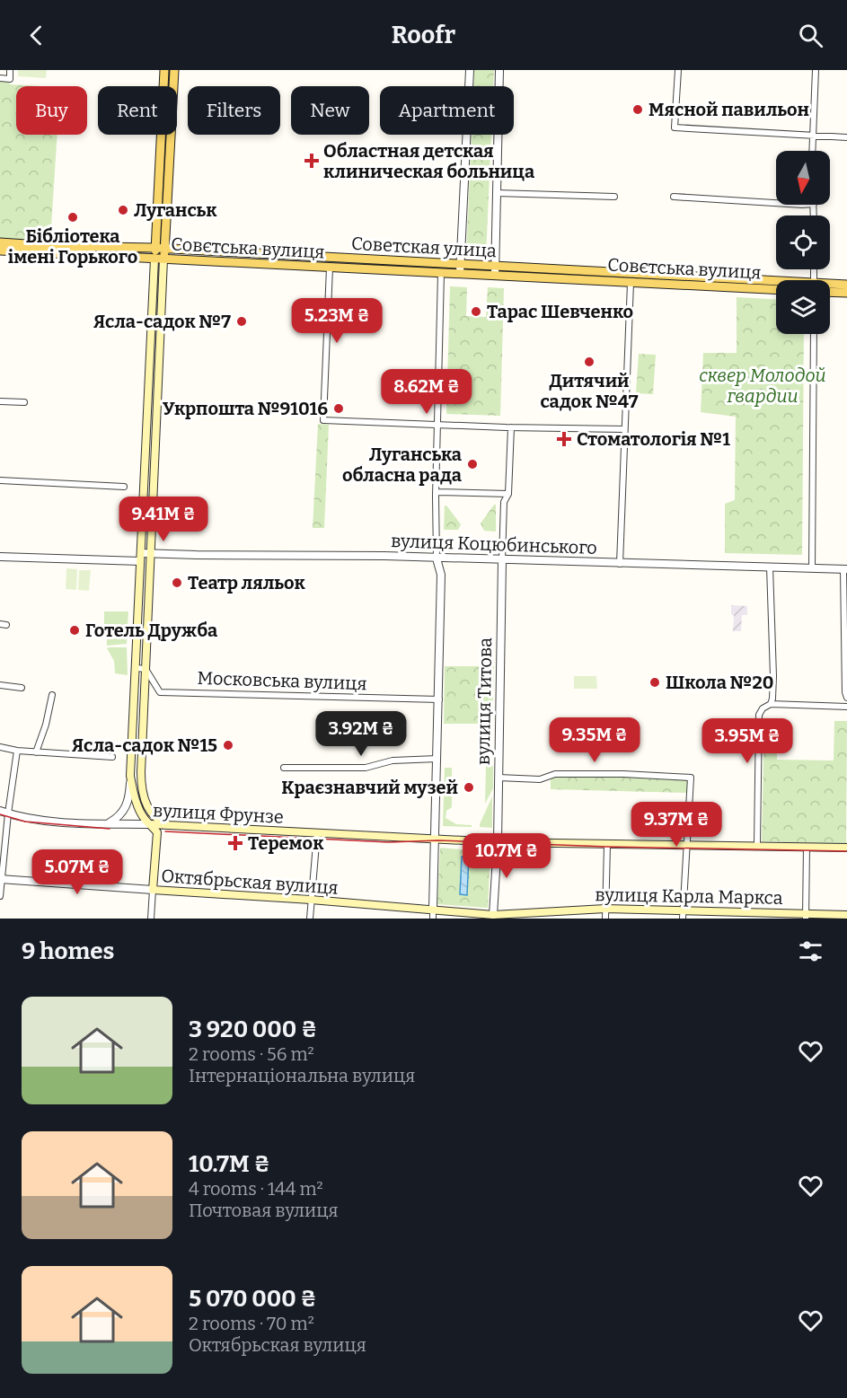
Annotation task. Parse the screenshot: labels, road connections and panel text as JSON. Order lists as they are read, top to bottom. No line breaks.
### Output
{"streets":{"main road":["Советская улица","Совєтська вулиця","вулиця Фрунзе","Октябрьская вулиця","вулиця Карла Маркса"],"street":["вулиця Коцюбинського","Московська вулиця","вулиця Титова"]},"crossings":[["Советская улица","Совєтська вулиця"],["вулиця Коцюбинського","вулиця Титова"],["вулиця Титова","вулиця Фрунзе"],["вулиця Титова","вулиця Карла Маркса"],["Октябрьская вулиця","вулиця Карла Маркса"]],"parks":["сквер Молодой гвардии"],"places":{"other":["Мясной павильон","Луганськ","Бібліотека імені Горького","Тарас Шевченко","Ясла-садок №7","Дитячий садок №47","Укрпошта №91016","Луганська обласна рада","Театр ляльок","Готель Дружба","Школа №20","Ясла-садок №15","Краєзнавчий музей"],"health":["Областная детская клиническая больница","Стоматологія №1","Теремок"]},"north":"bottom","page":{"header":"Roofr","chip":["Buy","Rent","Filters","New","Apartment"],"price":["5.23M ₴","8.62M ₴","9.41M ₴","3.92M ₴","9.35M ₴","3.95M ₴","9.37M ₴","10.7M ₴","5.07M ₴"],"heading":"9 homes","list":[{"name":"3 920 000 ₴","note":"2 rooms · 56 m² · Інтернаціональна вулиця"},{"name":"10.7M ₴","note":"4 rooms · 144 m² · Почтовая вулиця"},{"name":"5 070 000 ₴","note":"2 rooms · 70 m² · Октябрьская вулиця"}]}}
